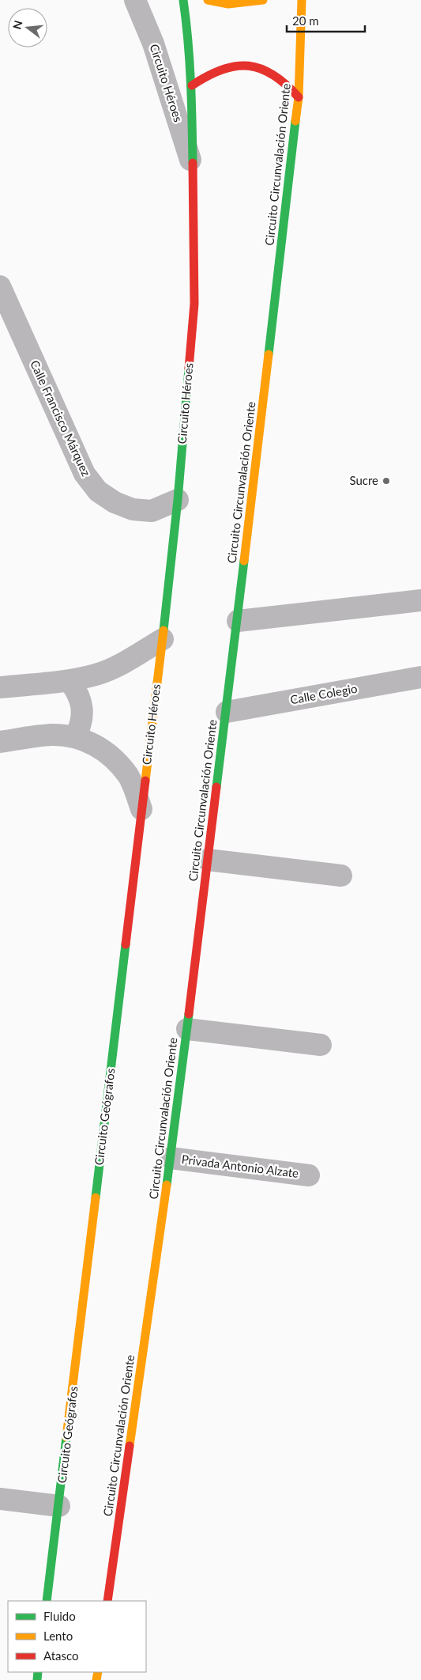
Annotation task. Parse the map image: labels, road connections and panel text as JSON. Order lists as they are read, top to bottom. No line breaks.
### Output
{"streets":{"main road":["Circuito Héroes","Circuito Circunvalación Oriente","Circuito Geógrafos"],"street":["Calle Francisco Márquez","Calle Colegio","Privada Antonio Alzate"]},"crossings":[["Circuito Héroes","Calle Francisco Márquez"],["Circuito Héroes","Circuito Geógrafos"],["Circuito Circunvalación Oriente","Calle Colegio"],["Circuito Circunvalación Oriente","Privada Antonio Alzate"]],"places":["Sucre"],"legend":["Fluido","Lento","Atasco"],"scale_bar":"20 m","north":"left"}
